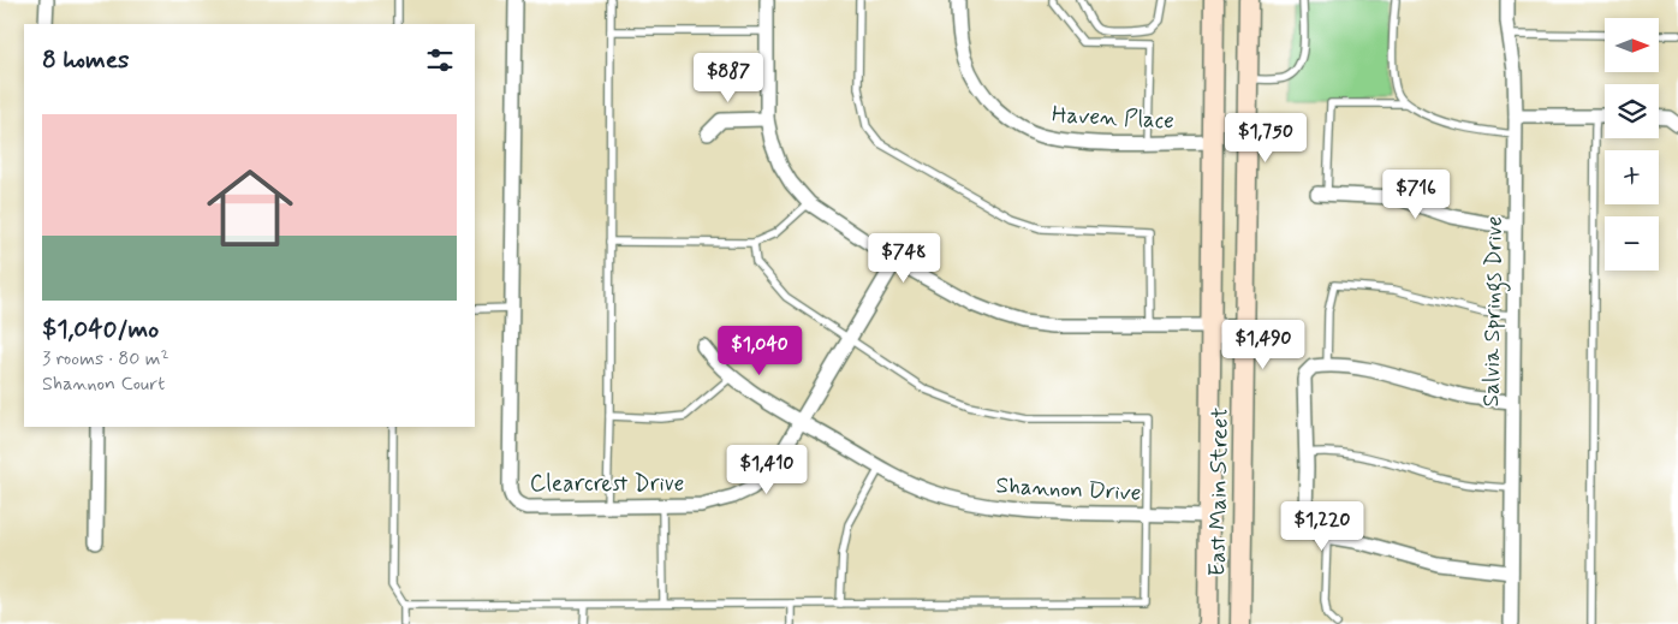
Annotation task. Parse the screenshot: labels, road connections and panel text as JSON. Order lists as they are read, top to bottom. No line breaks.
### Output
{"streets":{"main road":["East Main Street"],"street":["Haven Place","Salvia Springs Drive","Clearcrest Drive","Shannon Drive"]},"crossings":[["Haven Place","East Main Street"],["Clearcrest Drive","Shannon Drive"],["Shannon Drive","East Main Street"]],"north":"right","page":{"map_buttons":["+","−"],"heading":"8 homes","price":["$887","$1,750","$716","$748","$1,490","$1,040","$1,410","$1,220"],"list":[{"name":"$1,040/mo","note":"3 rooms · 80 m² · Shannon Court"}]}}
